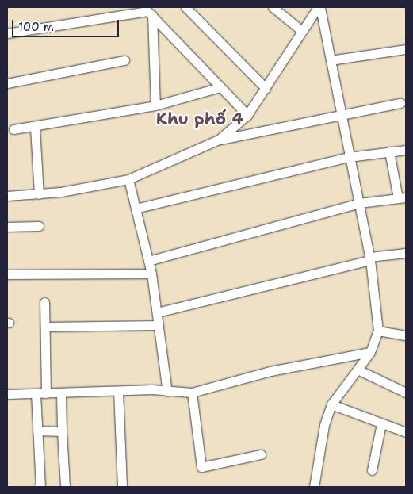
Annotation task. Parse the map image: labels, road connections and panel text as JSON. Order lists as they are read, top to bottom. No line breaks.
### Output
{"districts":["Khu phố 4"],"scale_bar":"100 m"}
